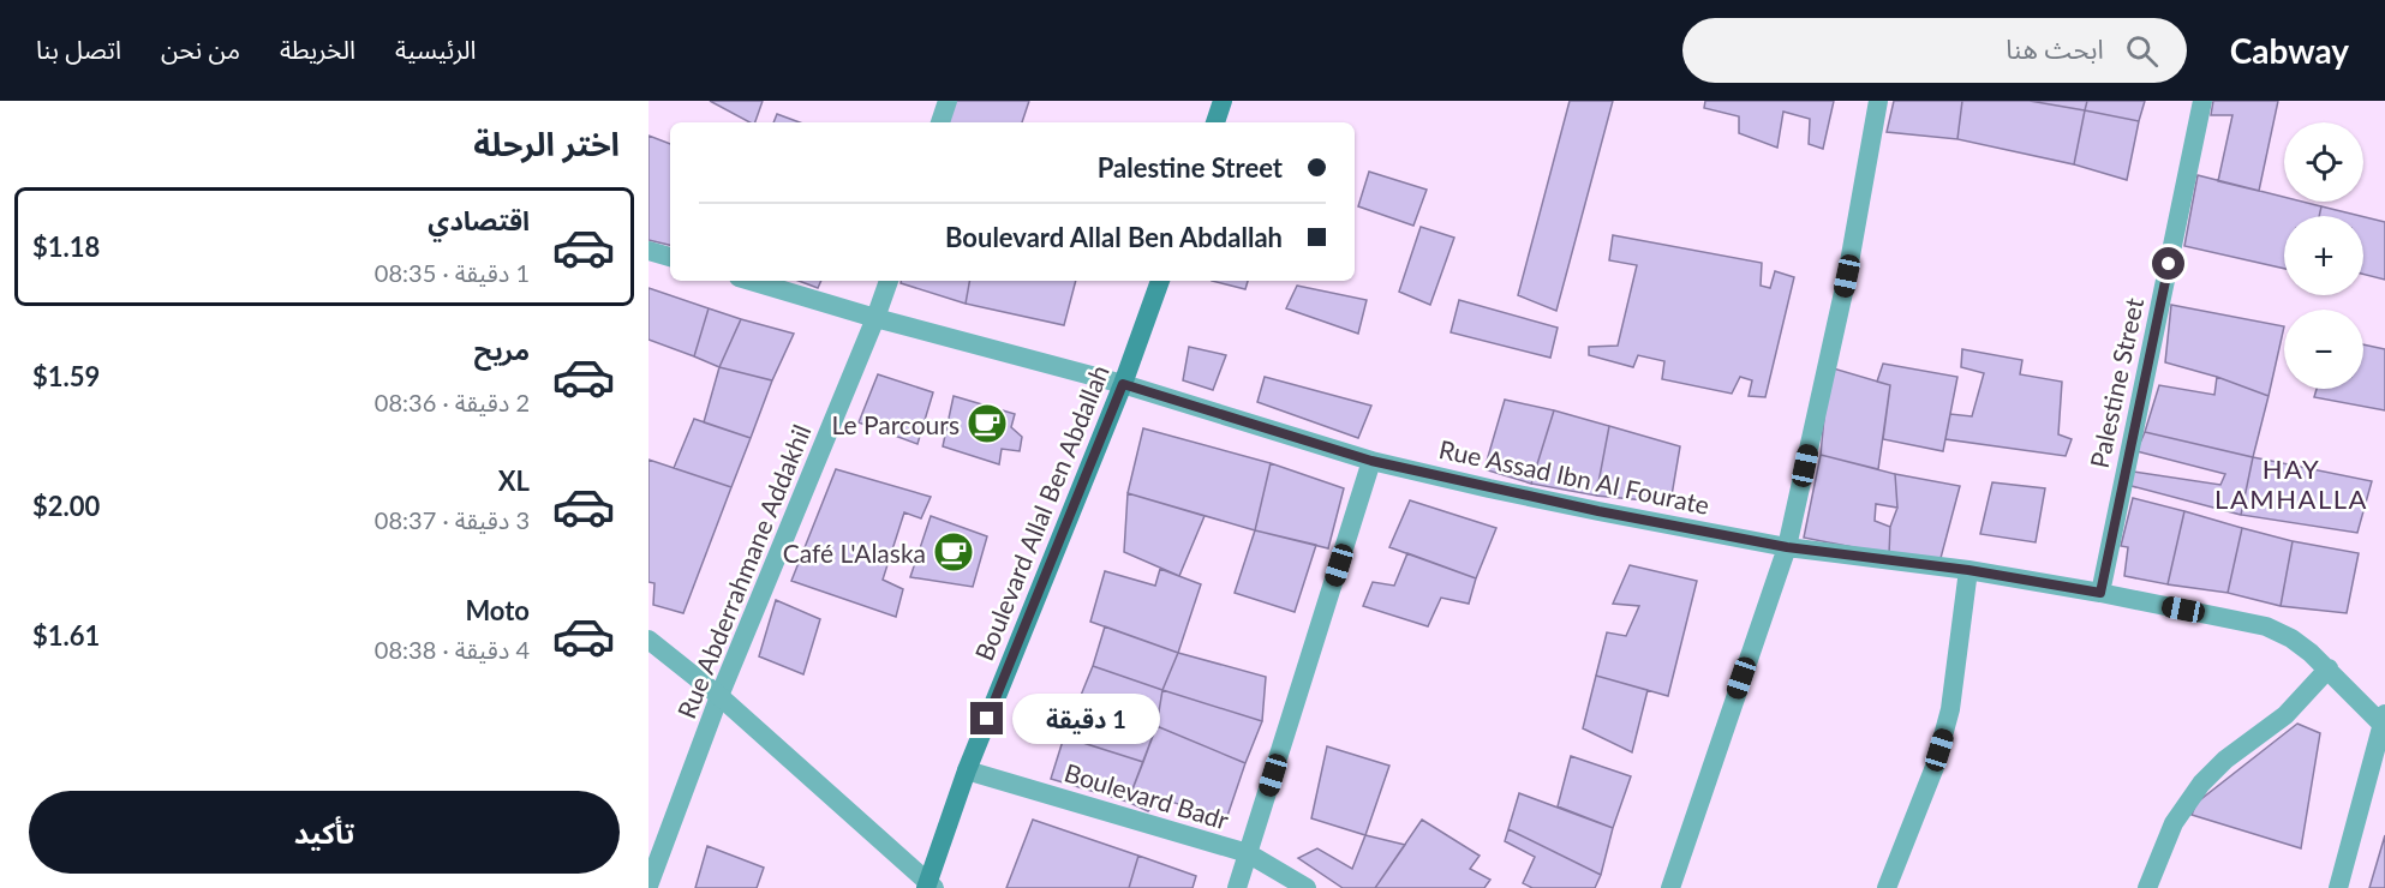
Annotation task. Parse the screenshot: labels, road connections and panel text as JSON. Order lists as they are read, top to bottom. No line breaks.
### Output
{"streets":{"main road":["Boulevard Allal Ben Abdallah"],"street":["Palestine Street","Rue Assad Ibn Al Fourate","Rue Abderrahmane Addakhil","Boulevard Badr"]},"crossings":[["Palestine Street","Rue Assad Ibn Al Fourate"],["Rue Assad Ibn Al Fourate","Boulevard Allal Ben Abdallah"],["Rue Assad Ibn Al Fourate","Rue Abderrahmane Addakhil"],["Boulevard Allal Ben Abdallah","Boulevard Badr"]],"districts":["HAY LAMHALLA"],"places":{"cafe":["Le Parcours","Café L'Alaska"]},"page":{"header":"Cabway","search":"ابحث هنا","nav":["الرئيسية","الخريطة","من نحن","اتصل بنا"],"heading":"اختر الرحلة","map_buttons":["+","−"],"banner":["Palestine Street","Boulevard Allal Ben Abdallah"],"list":[{"name":"اقتصادي","note":"1 دقيقة · 08:35","value":"$1.18"},{"name":"مريح","note":"2 دقيقة · 08:36","value":"$1.59"},{"name":"XL","note":"3 دقيقة · 08:37","value":"$2.00"},{"name":"Moto","note":"4 دقيقة · 08:38","value":"$1.61"}],"bubble":"1 دقيقة","buttons":"تأكيد"}}
